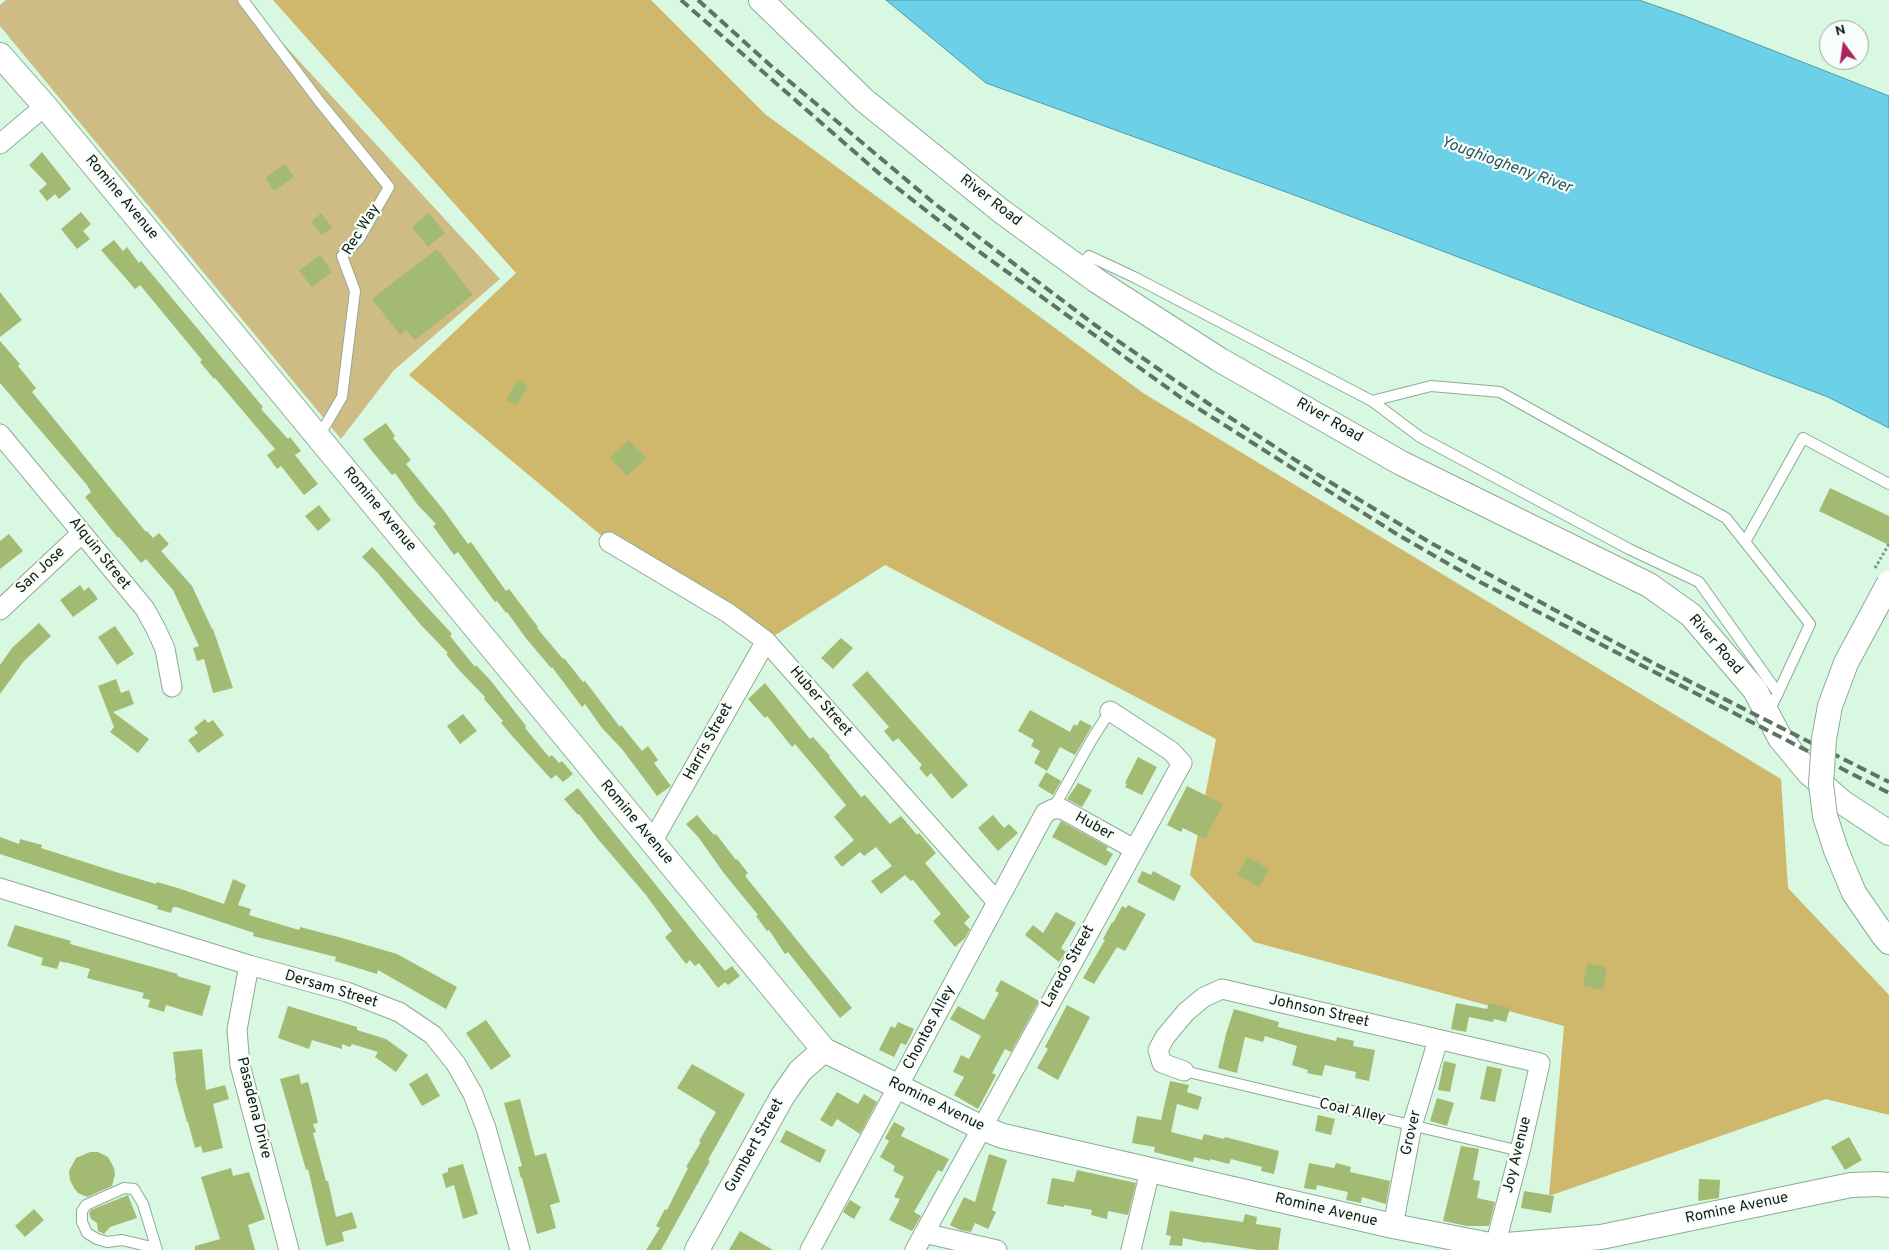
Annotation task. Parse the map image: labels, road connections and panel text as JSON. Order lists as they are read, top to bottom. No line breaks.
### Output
{"streets":{"street":["Romine Avenue","River Road","Alquin Street","San Jose","Huber Street","Harris Street","Huber","Laredo Street","Dersam Street","Johnson Street","Chontos Alley","Pasadena Drive","Grover","Gumbert Street","Joy Avenue"],"lane":["Rec Way","Coal Alley"]},"crossings":[["Romine Avenue","Rec Way"],["Romine Avenue","Harris Street"],["Romine Avenue","Laredo Street"],["Romine Avenue","Chontos Alley"],["Romine Avenue","Grover"],["Romine Avenue","Gumbert Street"],["Romine Avenue","Joy Avenue"],["Alquin Street","San Jose"],["Huber Street","Harris Street"],["Huber Street","Chontos Alley"],["Huber","Laredo Street"],["Huber","Chontos Alley"],["Dersam Street","Pasadena Drive"],["Johnson Street","Coal Alley"],["Johnson Street","Grover"],["Johnson Street","Joy Avenue"],["Coal Alley","Grover"],["Coal Alley","Joy Avenue"]],"water":["Youghiogheny River"],"north":"top"}
